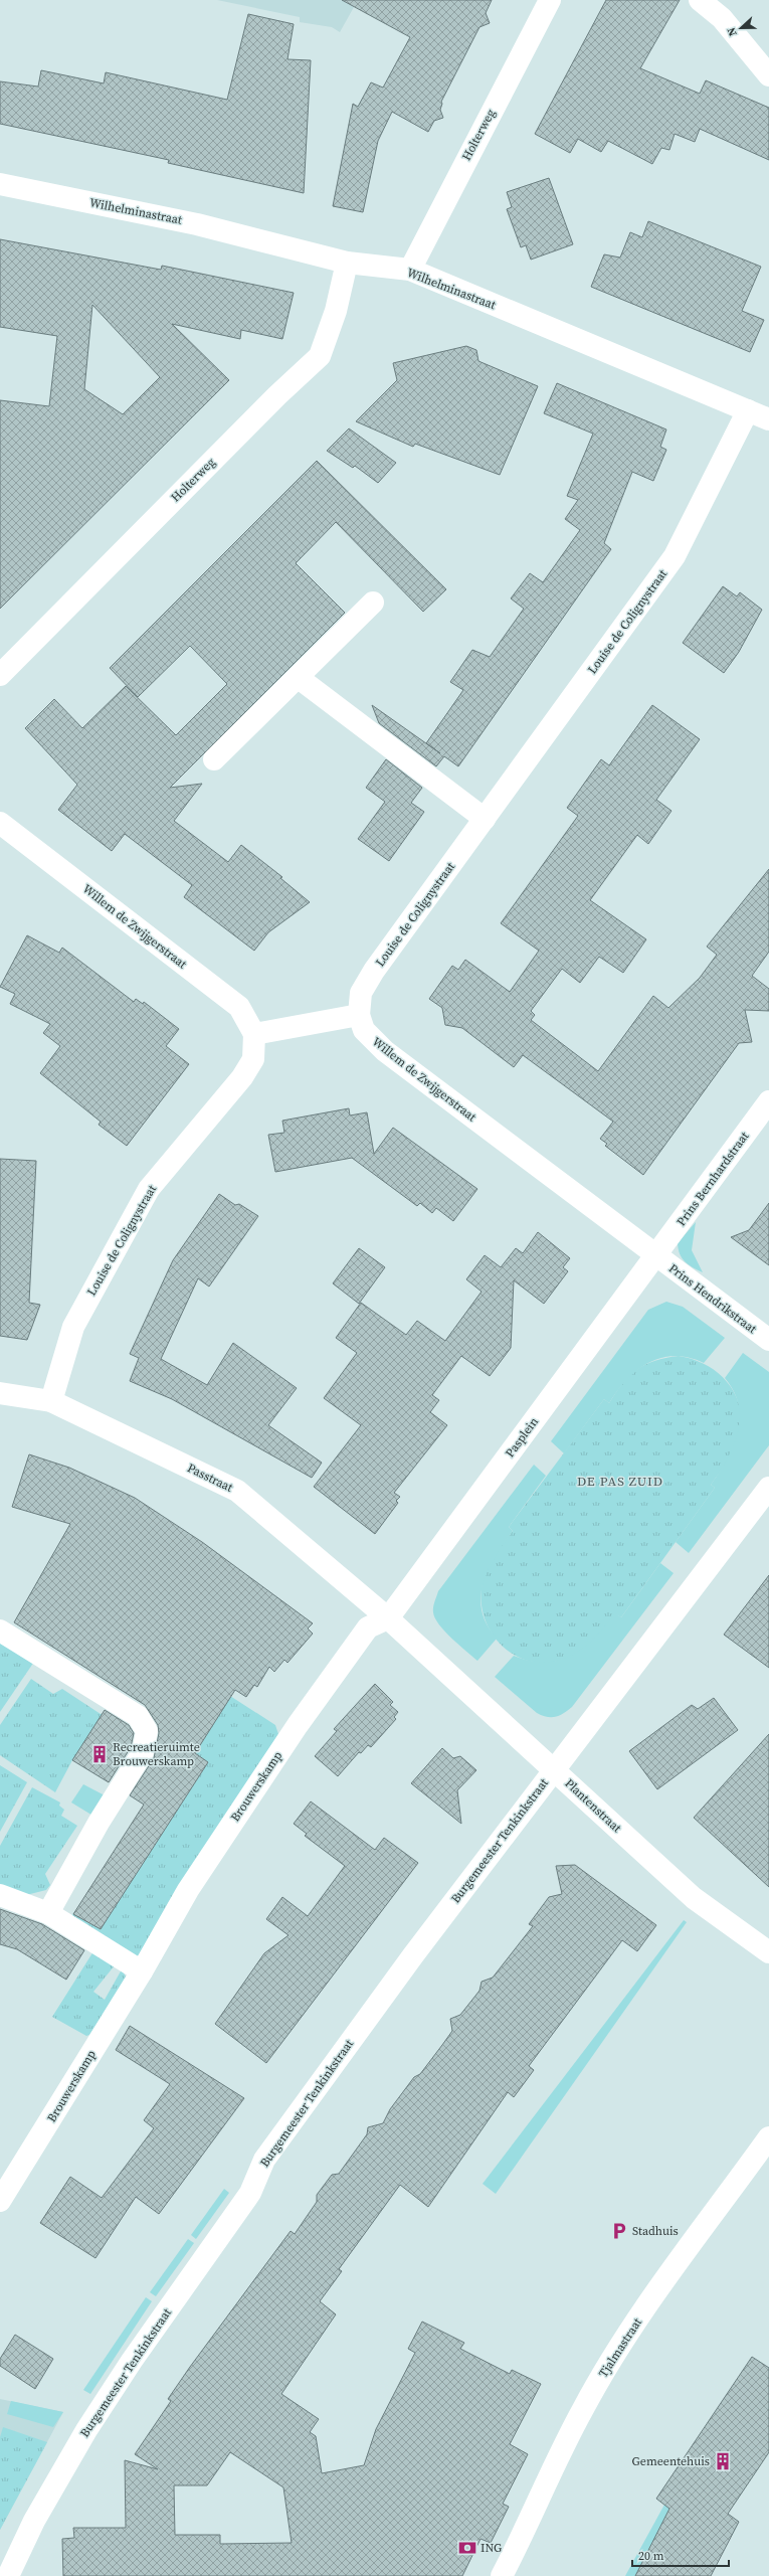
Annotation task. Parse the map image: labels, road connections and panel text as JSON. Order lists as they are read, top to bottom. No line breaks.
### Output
{"streets":{"street":["Holterweg","Wilhelminastraat","Louise de Colignystraat","Willem de Zwijgerstraat","Prins Bernhardstraat","Prins Hendrikstraat","Pasplein","Passtraat","Brouwerskamp","Plantenstraat","Burgemeester Tenkinkstraat","Tjalmastraat"]},"crossings":[["Holterweg","Wilhelminastraat"],["Wilhelminastraat","Louise de Colignystraat"],["Louise de Colignystraat","Willem de Zwijgerstraat"],["Louise de Colignystraat","Passtraat"],["Willem de Zwijgerstraat","Prins Bernhardstraat"],["Willem de Zwijgerstraat","Prins Hendrikstraat"],["Willem de Zwijgerstraat","Pasplein"],["Prins Bernhardstraat","Prins Hendrikstraat"],["Prins Bernhardstraat","Pasplein"],["Prins Hendrikstraat","Pasplein"],["Pasplein","Passtraat"],["Pasplein","Brouwerskamp"],["Pasplein","Plantenstraat"],["Passtraat","Brouwerskamp"],["Passtraat","Plantenstraat"],["Brouwerskamp","Plantenstraat"],["Plantenstraat","Burgemeester Tenkinkstraat"]],"districts":["DE PAS ZUID"],"places":{"building":["Recreatieruimte Brouwerskamp","Gemeentehuis"],"parking":["Stadhuis"],"bank":["ING"]},"scale_bar":"20 m","north":"left"}
